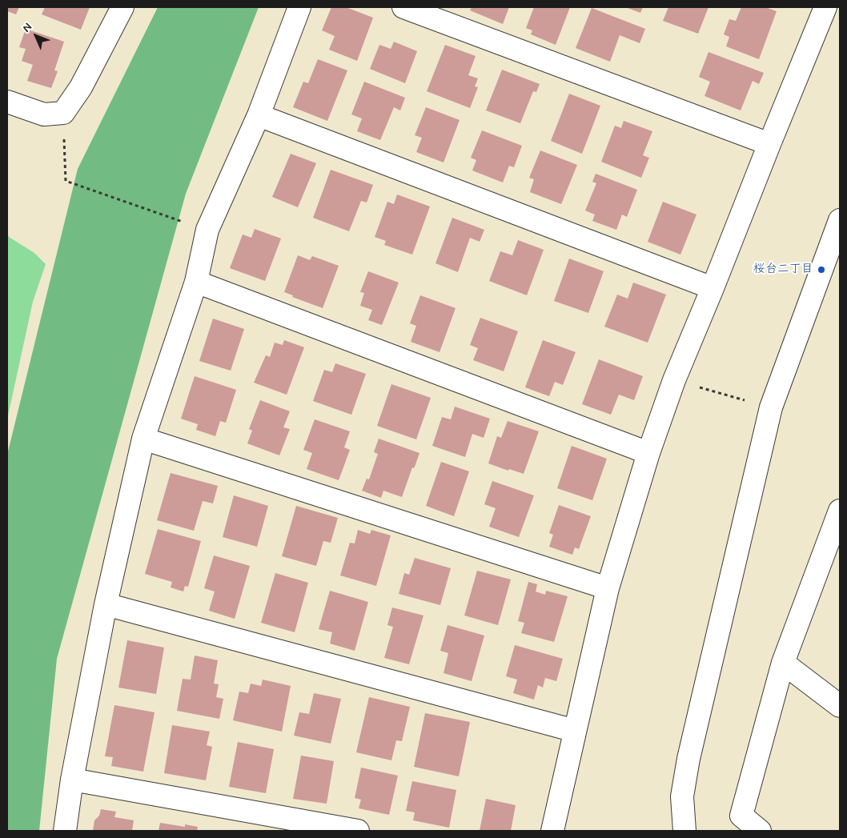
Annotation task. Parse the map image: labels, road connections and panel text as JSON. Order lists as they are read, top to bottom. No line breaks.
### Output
{"places":["桜台二丁目"],"north":"top left"}
